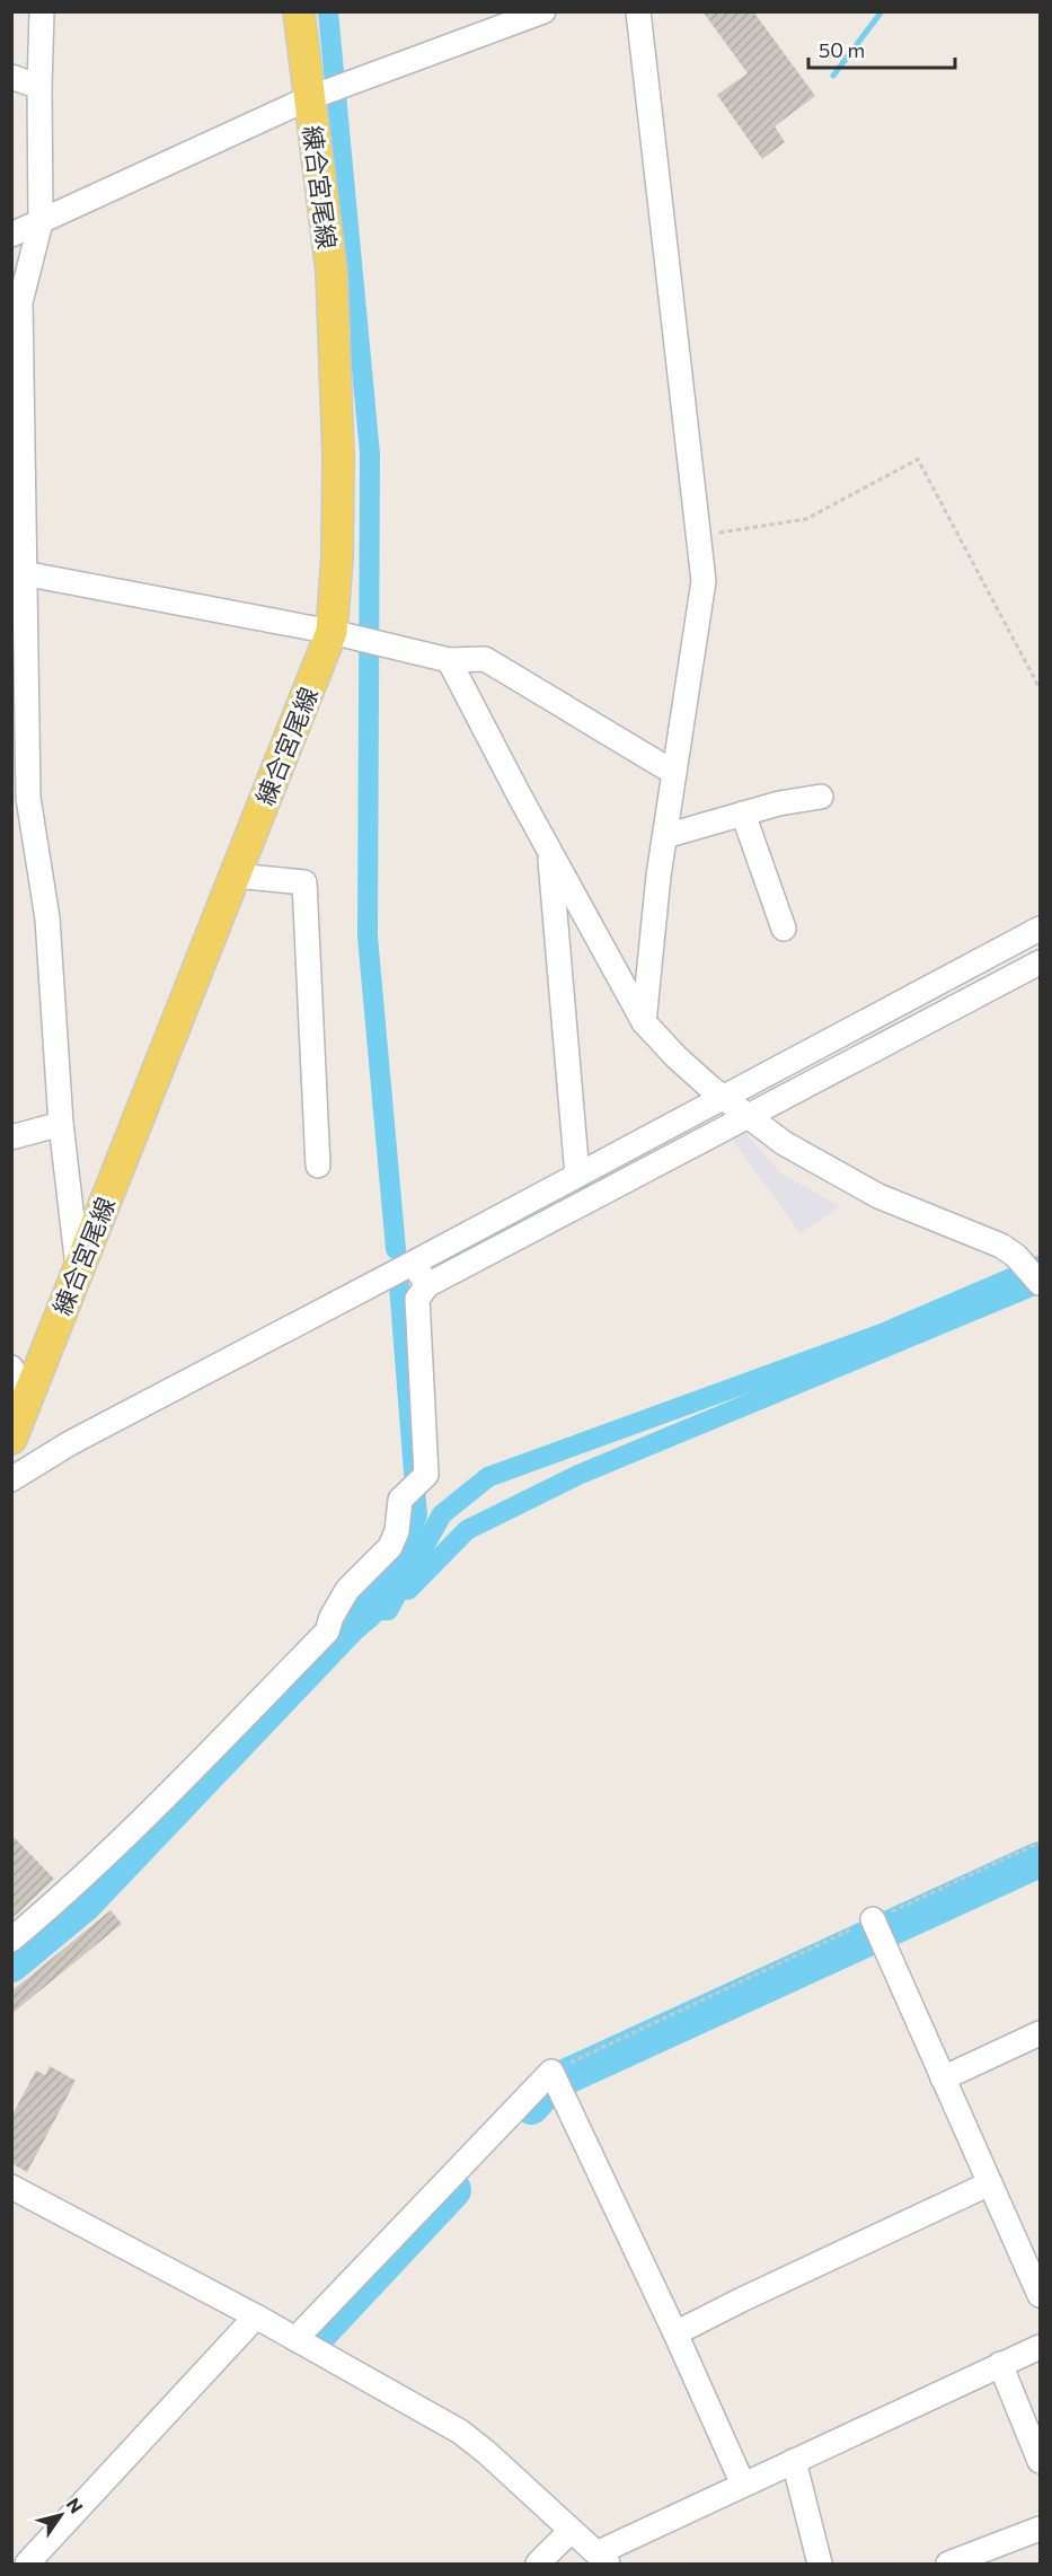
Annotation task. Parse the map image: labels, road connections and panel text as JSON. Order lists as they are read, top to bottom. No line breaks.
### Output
{"streets":{"main road":["練合宮尾線"]},"scale_bar":"50 m","north":"top right"}
